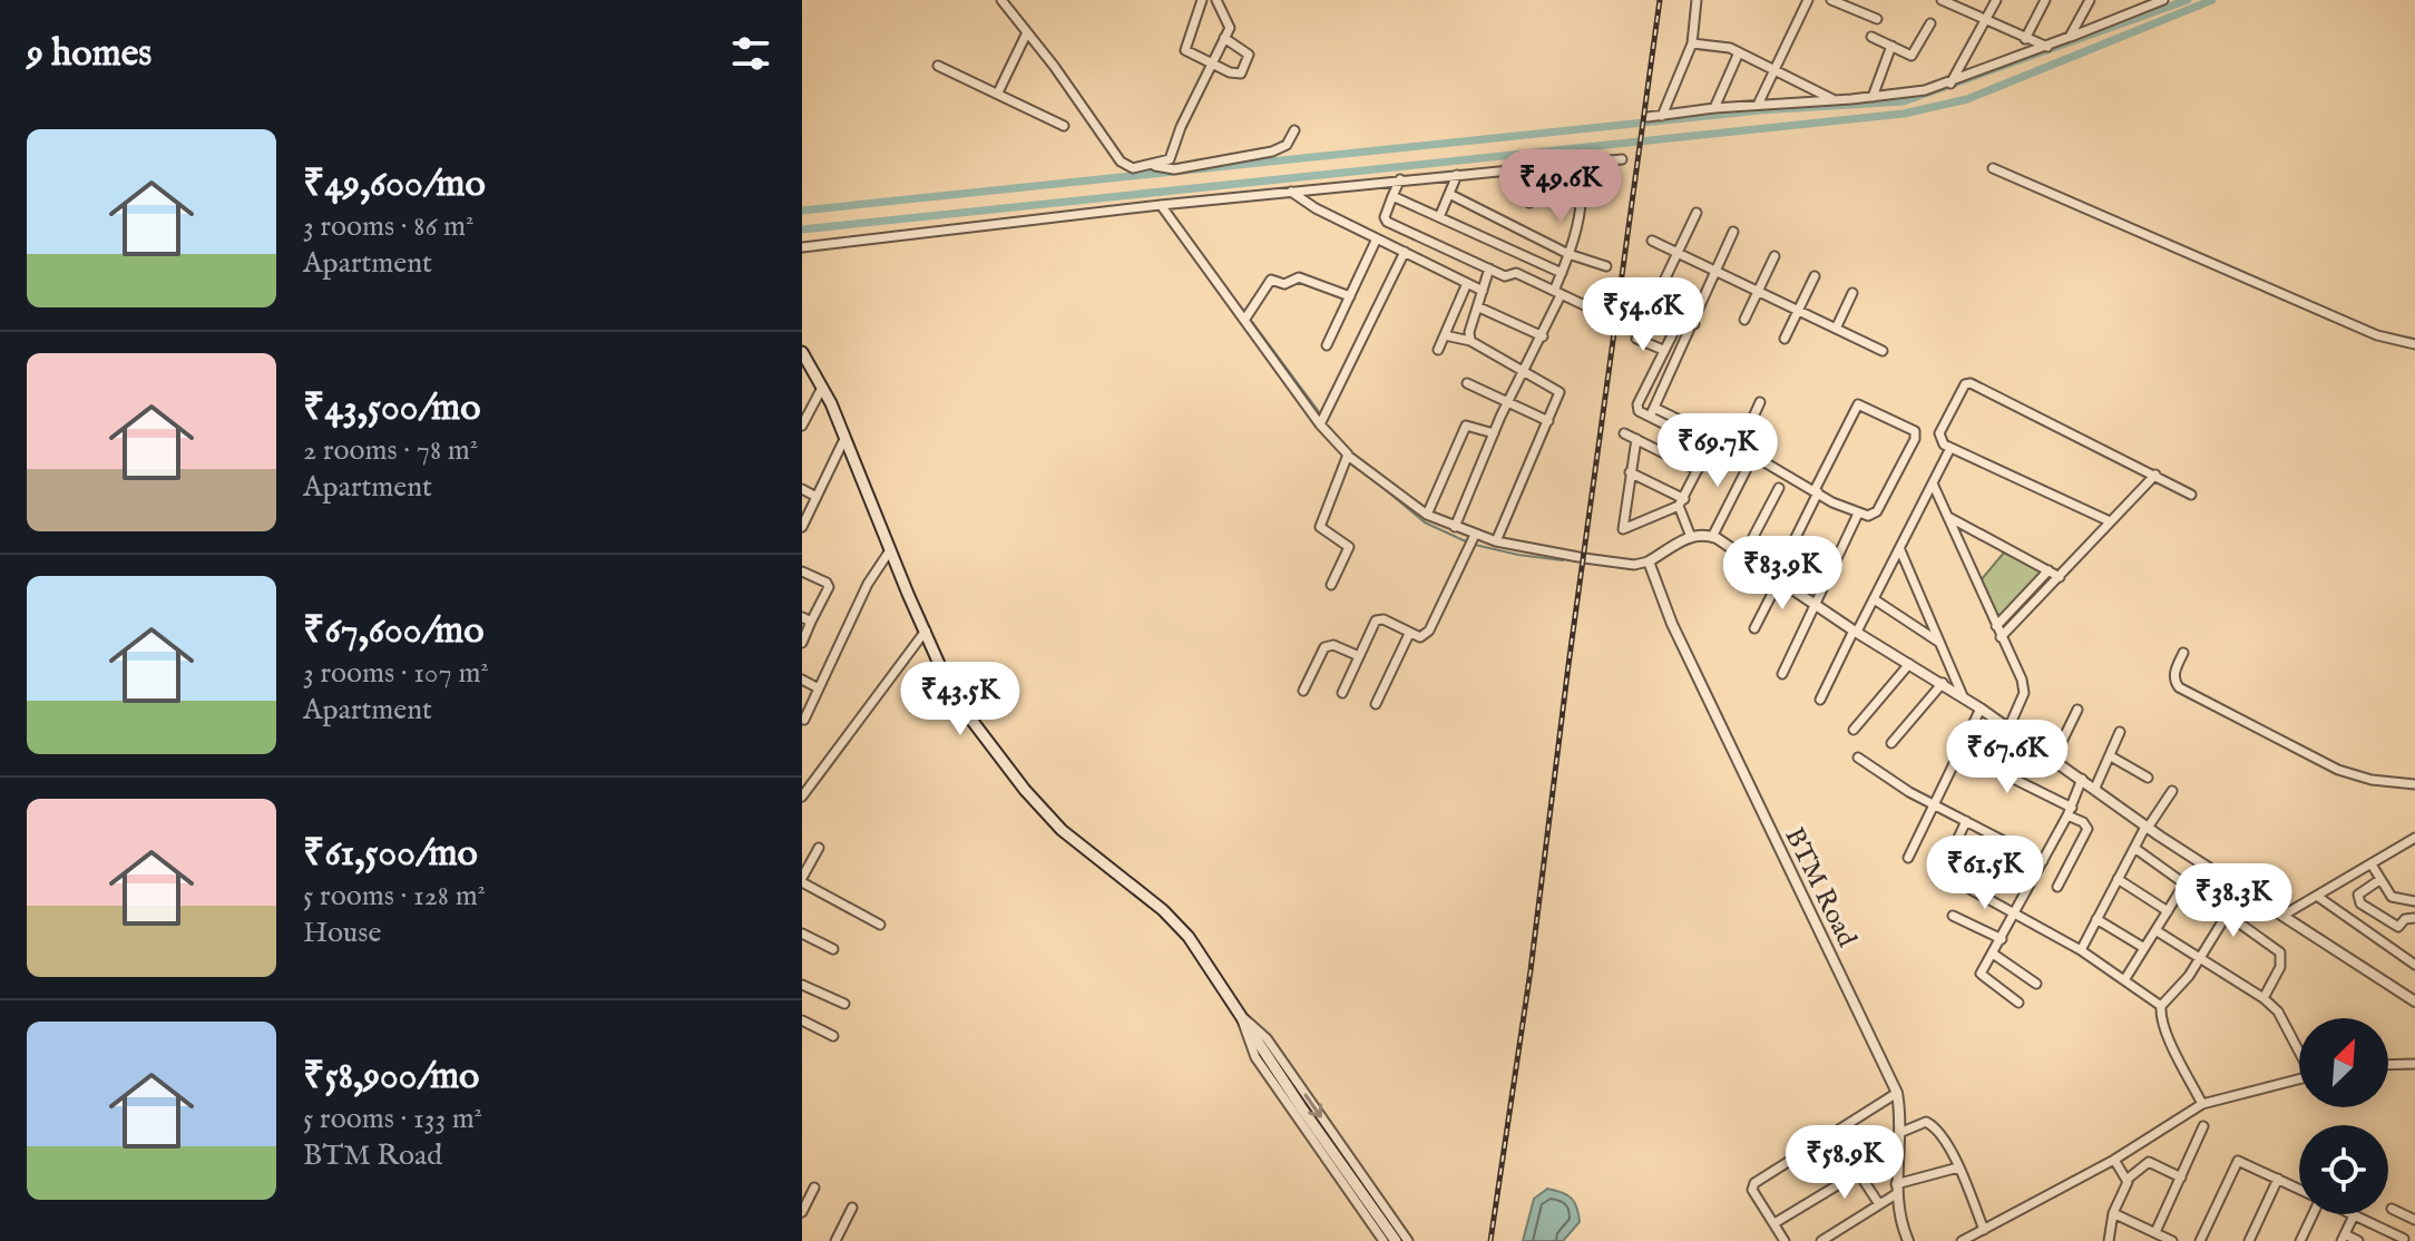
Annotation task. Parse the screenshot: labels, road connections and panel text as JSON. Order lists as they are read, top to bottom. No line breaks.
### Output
{"streets":{"street":["BTM Road"]},"north":"top right","page":{"heading":"9 homes","list":[{"name":"₹49,600/mo","note":"3 rooms · 86 m² · Apartment"},{"name":"₹43,500/mo","note":"2 rooms · 78 m² · Apartment"},{"name":"₹67,600/mo","note":"3 rooms · 107 m² · Apartment"},{"name":"₹61,500/mo","note":"5 rooms · 128 m² · House"},{"name":"₹58,900/mo","note":"5 rooms · 133 m² · BTM Road"}],"price":["₹49.6K","₹54.6K","₹69.7K","₹83.9K","₹43.5K","₹67.6K","₹61.5K","₹38.3K","₹58.9K"]}}
